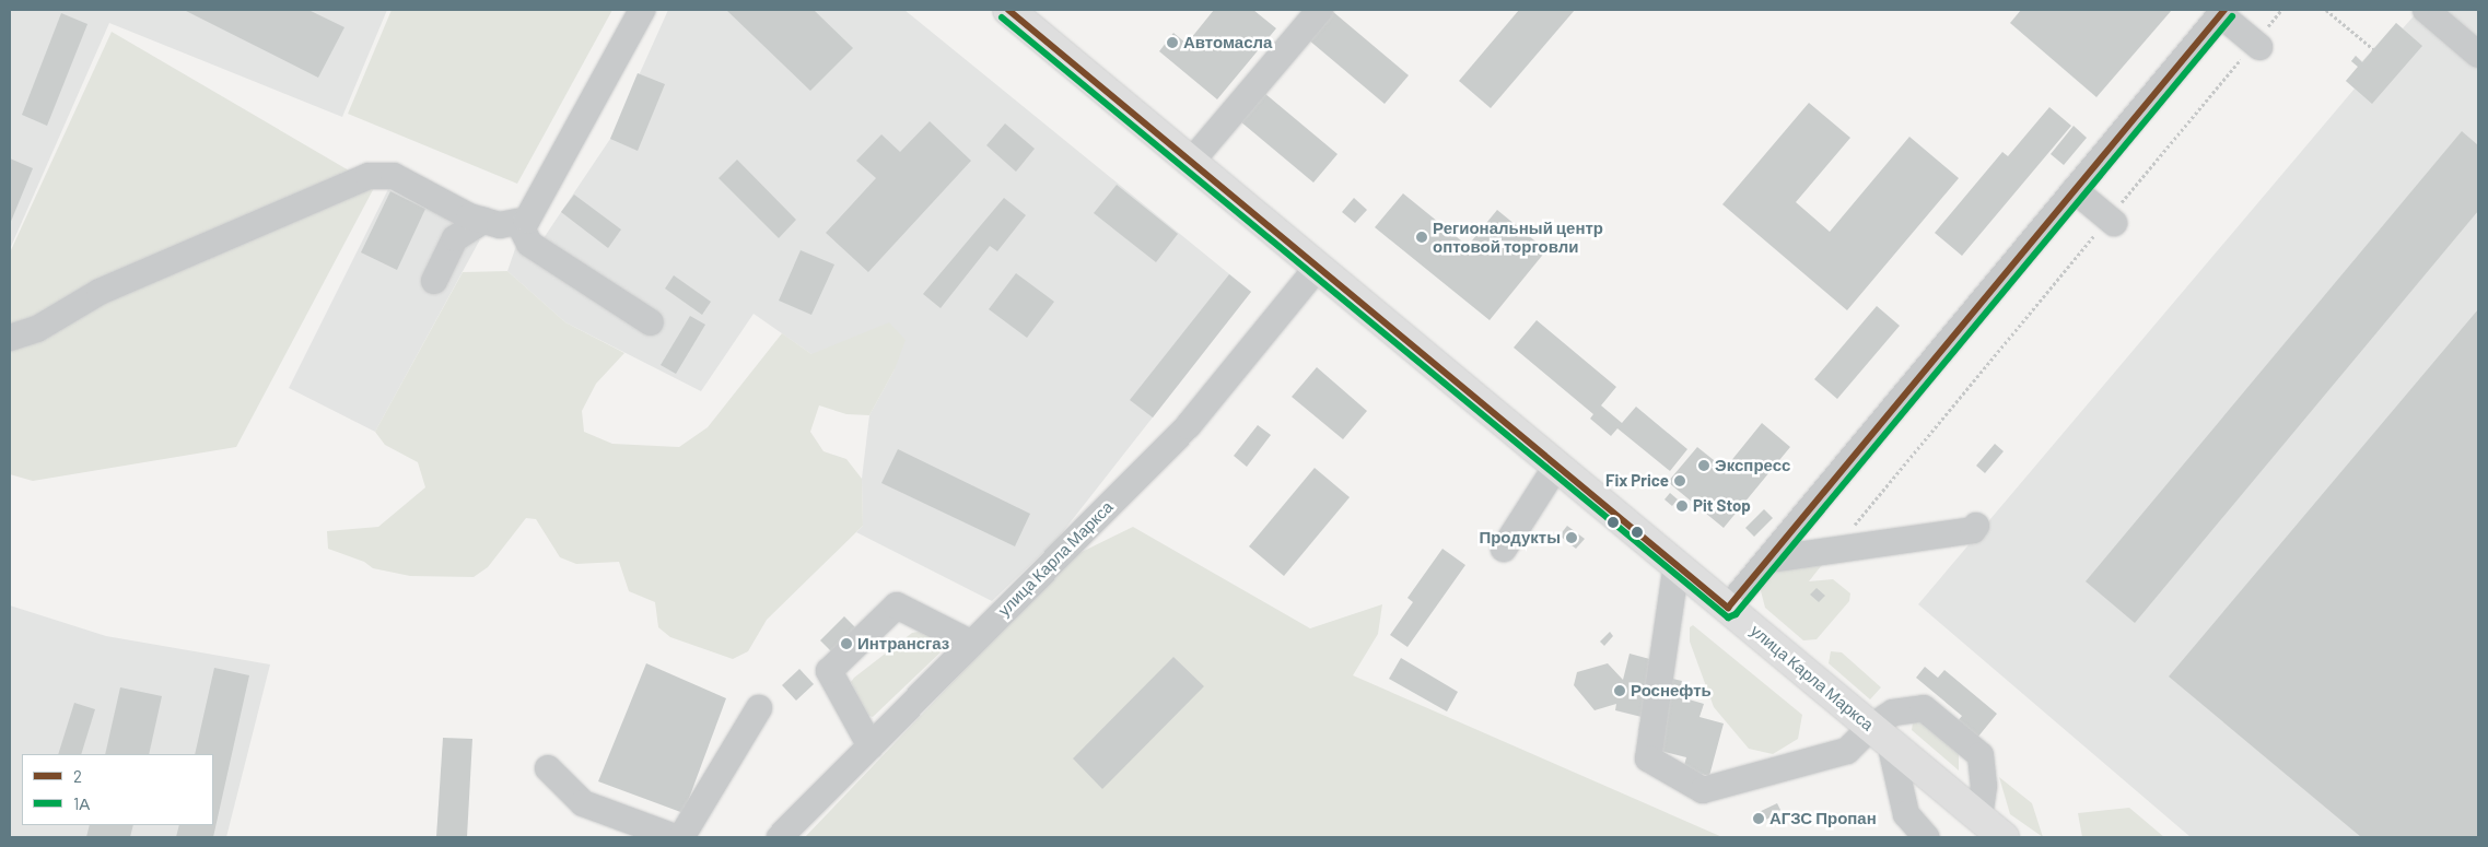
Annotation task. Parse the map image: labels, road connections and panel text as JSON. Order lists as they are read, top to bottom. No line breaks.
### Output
{"streets":{"main road":["улица Карла Маркса"]},"places":["Автомасла","Региональный центр оптовой торговли","Экспресс","Fix Price","Pit Stop","Продукты","Интрансгаз","Роснефть","АГЗС Пропан"],"lines":["transit line 2","transit line 1А"],"legend":["2","1А"]}
